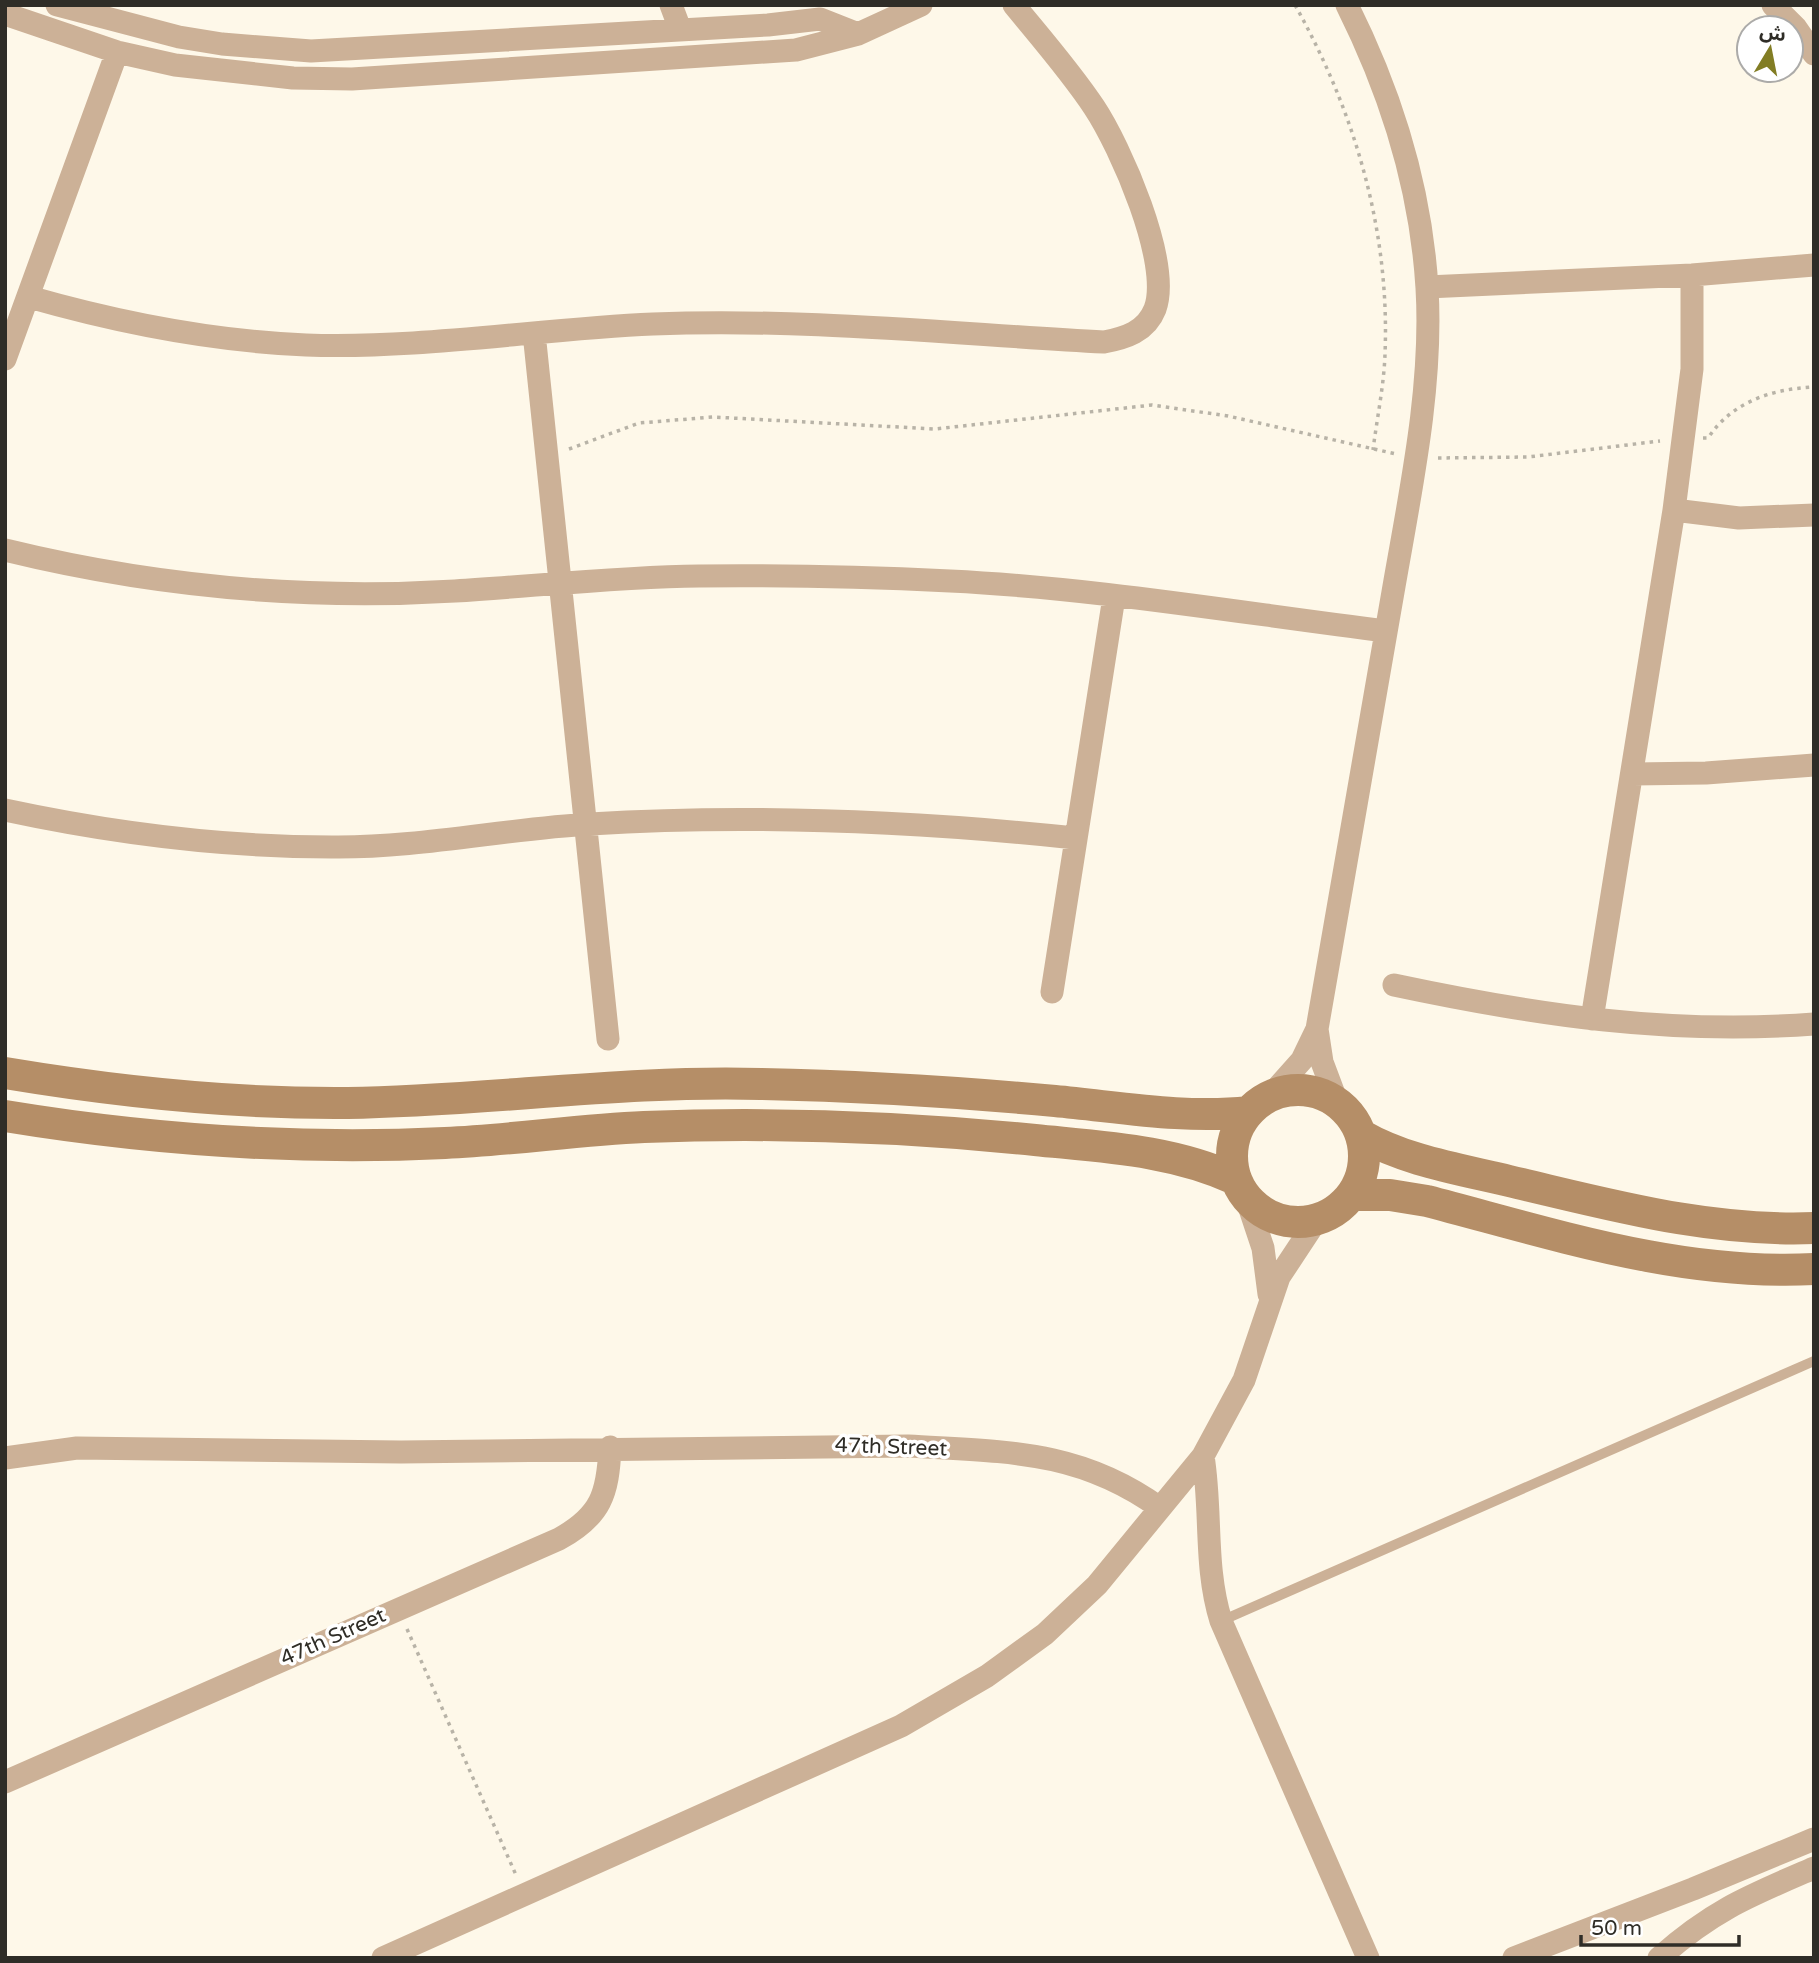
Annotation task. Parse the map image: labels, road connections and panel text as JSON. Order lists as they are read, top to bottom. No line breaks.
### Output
{"streets":{"street":["47th Street"]},"scale_bar":"50 m","north":"top"}
